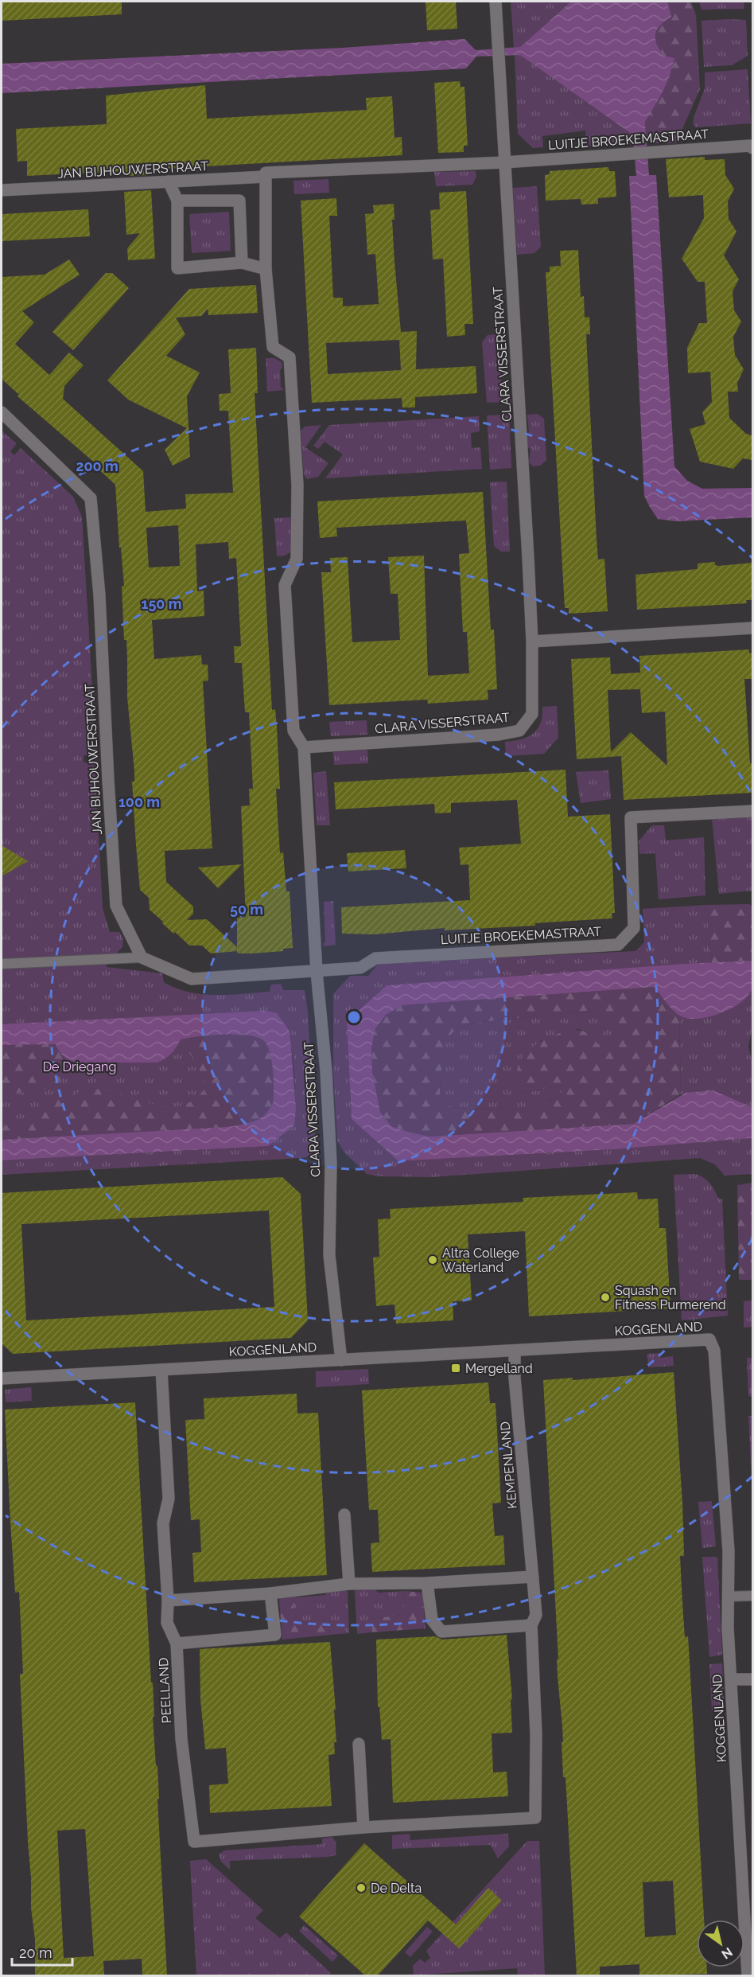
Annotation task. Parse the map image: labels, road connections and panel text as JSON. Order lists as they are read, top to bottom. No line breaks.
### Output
{"streets":{"street":["LUITJE BROEKEMASTRAAT","JAN BIJHOUWERSTRAAT","CLARA VISSERSTRAAT","KOGGENLAND","KEMPENLAND","PEELLAND"]},"crossings":[["LUITJE BROEKEMASTRAAT","JAN BIJHOUWERSTRAAT"],["LUITJE BROEKEMASTRAAT","CLARA VISSERSTRAAT"],["JAN BIJHOUWERSTRAAT","CLARA VISSERSTRAAT"],["CLARA VISSERSTRAAT","KOGGENLAND"],["KOGGENLAND","KEMPENLAND"],["KOGGENLAND","PEELLAND"],["KEMPENLAND","PEELLAND"]],"parks":["De Driegang"],"places":{"other":["Altra College Waterland","Squash en Fitness Purmerend","De Delta"],"transit":["Mergelland"]},"scale_bar":"20 m","north":"bottom right","rings":["200 m","150 m","100 m","50 m"]}
